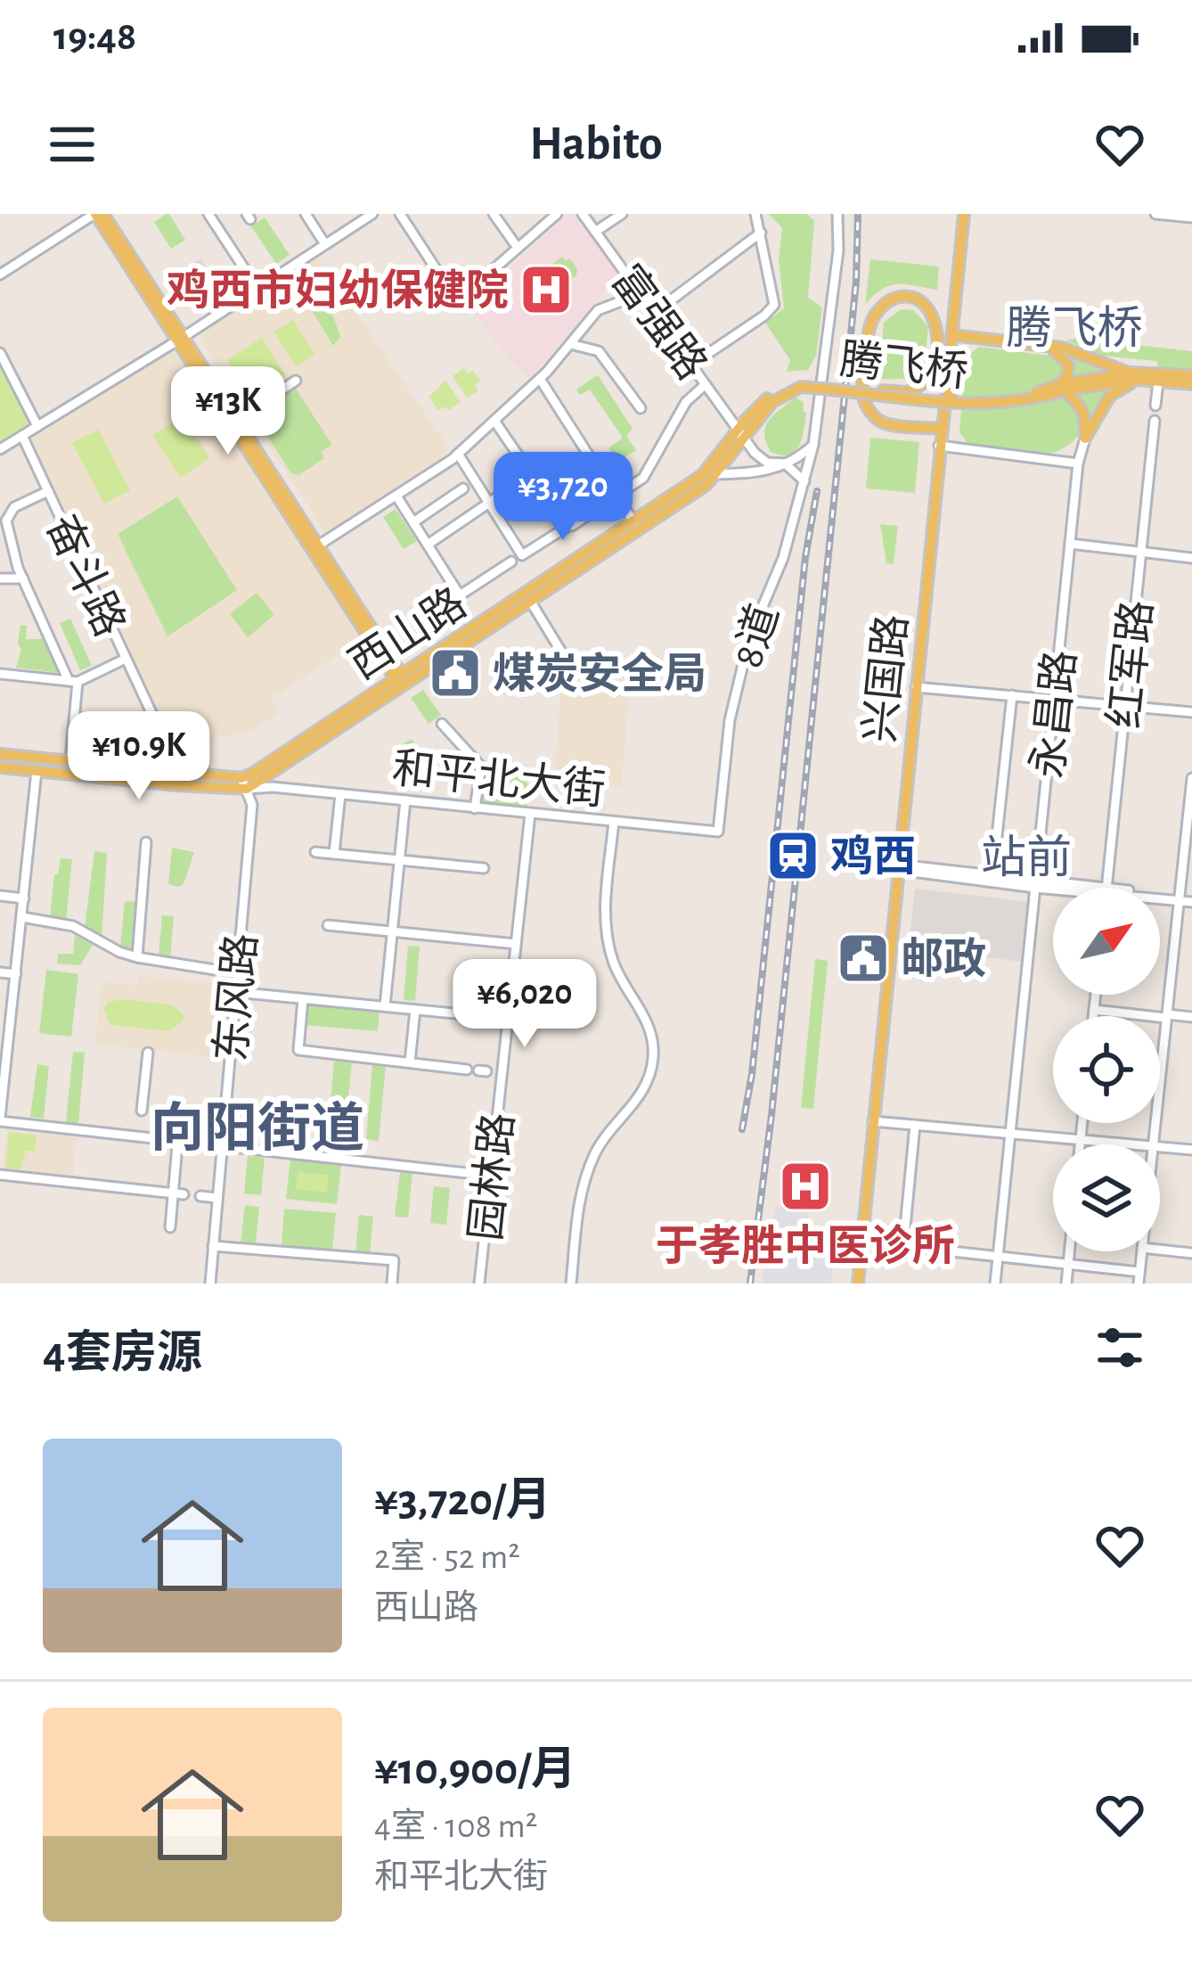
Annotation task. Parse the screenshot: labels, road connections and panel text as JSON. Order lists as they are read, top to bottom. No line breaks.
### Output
{"streets":{"main road":["腾飞桥","西山路","兴国路","和平北大街"],"street":["富强路","奋斗路","8道","红军路","永昌路","东风路","园林路"]},"crossings":[["富强路","西山路"],["富强路","8道"],["腾飞桥","西山路"],["奋斗路","和平北大街"],["西山路","和平北大街"],["西山路","东风路"],["8道","和平北大街"],["和平北大街","东风路"],["和平北大街","园林路"]],"districts":["腾飞桥","站前","向阳街道"],"places":{"hospital":["鸡西市妇幼保健院","于孝胜中医诊所"],"public building":["煤炭安全局","邮政"],"station":["鸡西"]},"north":"top right","page":{"status":"19:48","header":"Habito","price":["¥13K","¥3,720","¥10.9K","¥6,020"],"heading":"4套房源","list":[{"name":"¥3,720/月","note":"2室 · 52 m² · 西山路"},{"name":"¥10,900/月","note":"4室 · 108 m² · 和平北大街"}]}}
